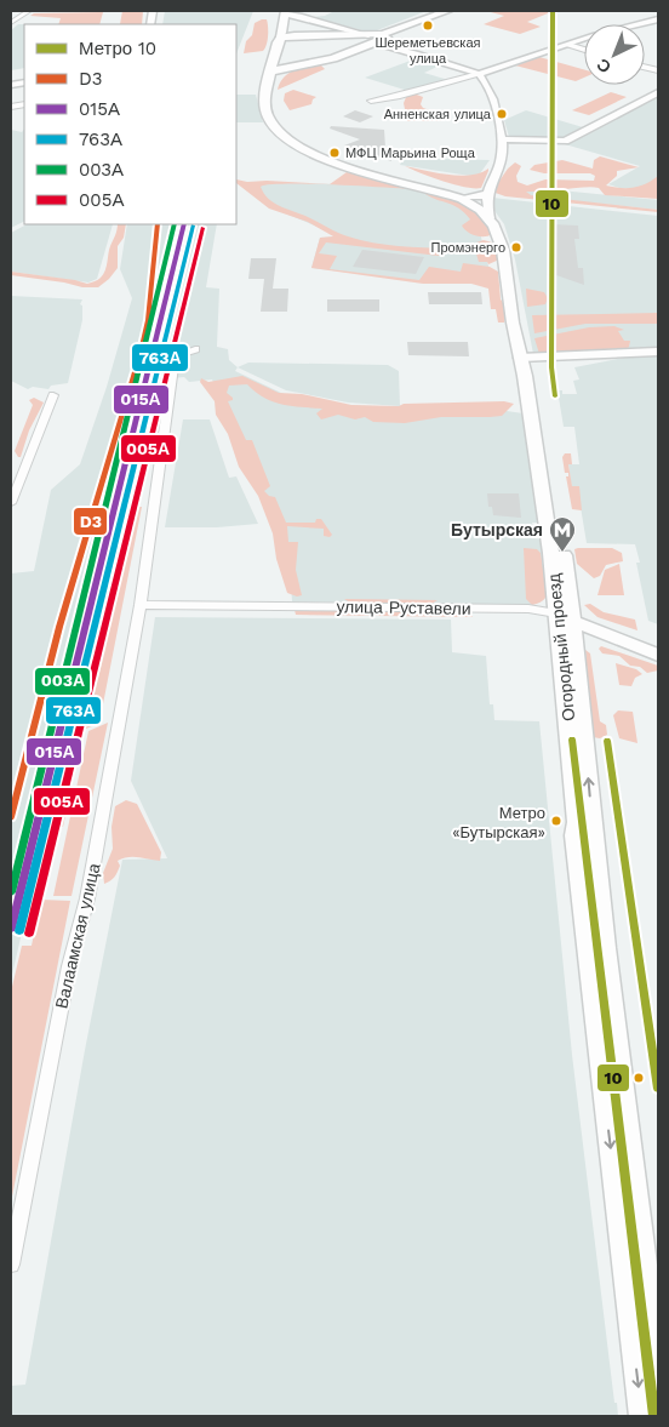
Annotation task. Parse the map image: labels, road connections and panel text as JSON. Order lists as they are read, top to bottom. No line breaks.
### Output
{"streets":{"main road":["улица Руставели","Огородный проезд"],"street":["Валаамская улица"]},"crossings":[["улица Руставели","Огородный проезд"],["улица Руставели","Валаамская улица"]],"places":{"other":["Шереметьевская улица","Анненская улица","МФЦ Марьина Роща","Промэнерго","Метро «Бутырская»"],"metro station":["Бутырская"]},"lines":["metro line 10","transit line D3","transit line 015А","transit line 003А","transit line 763А","transit line 005А"],"legend":["Метро 10","D3","015А","763А","003А","005А"],"north":"bottom left"}
